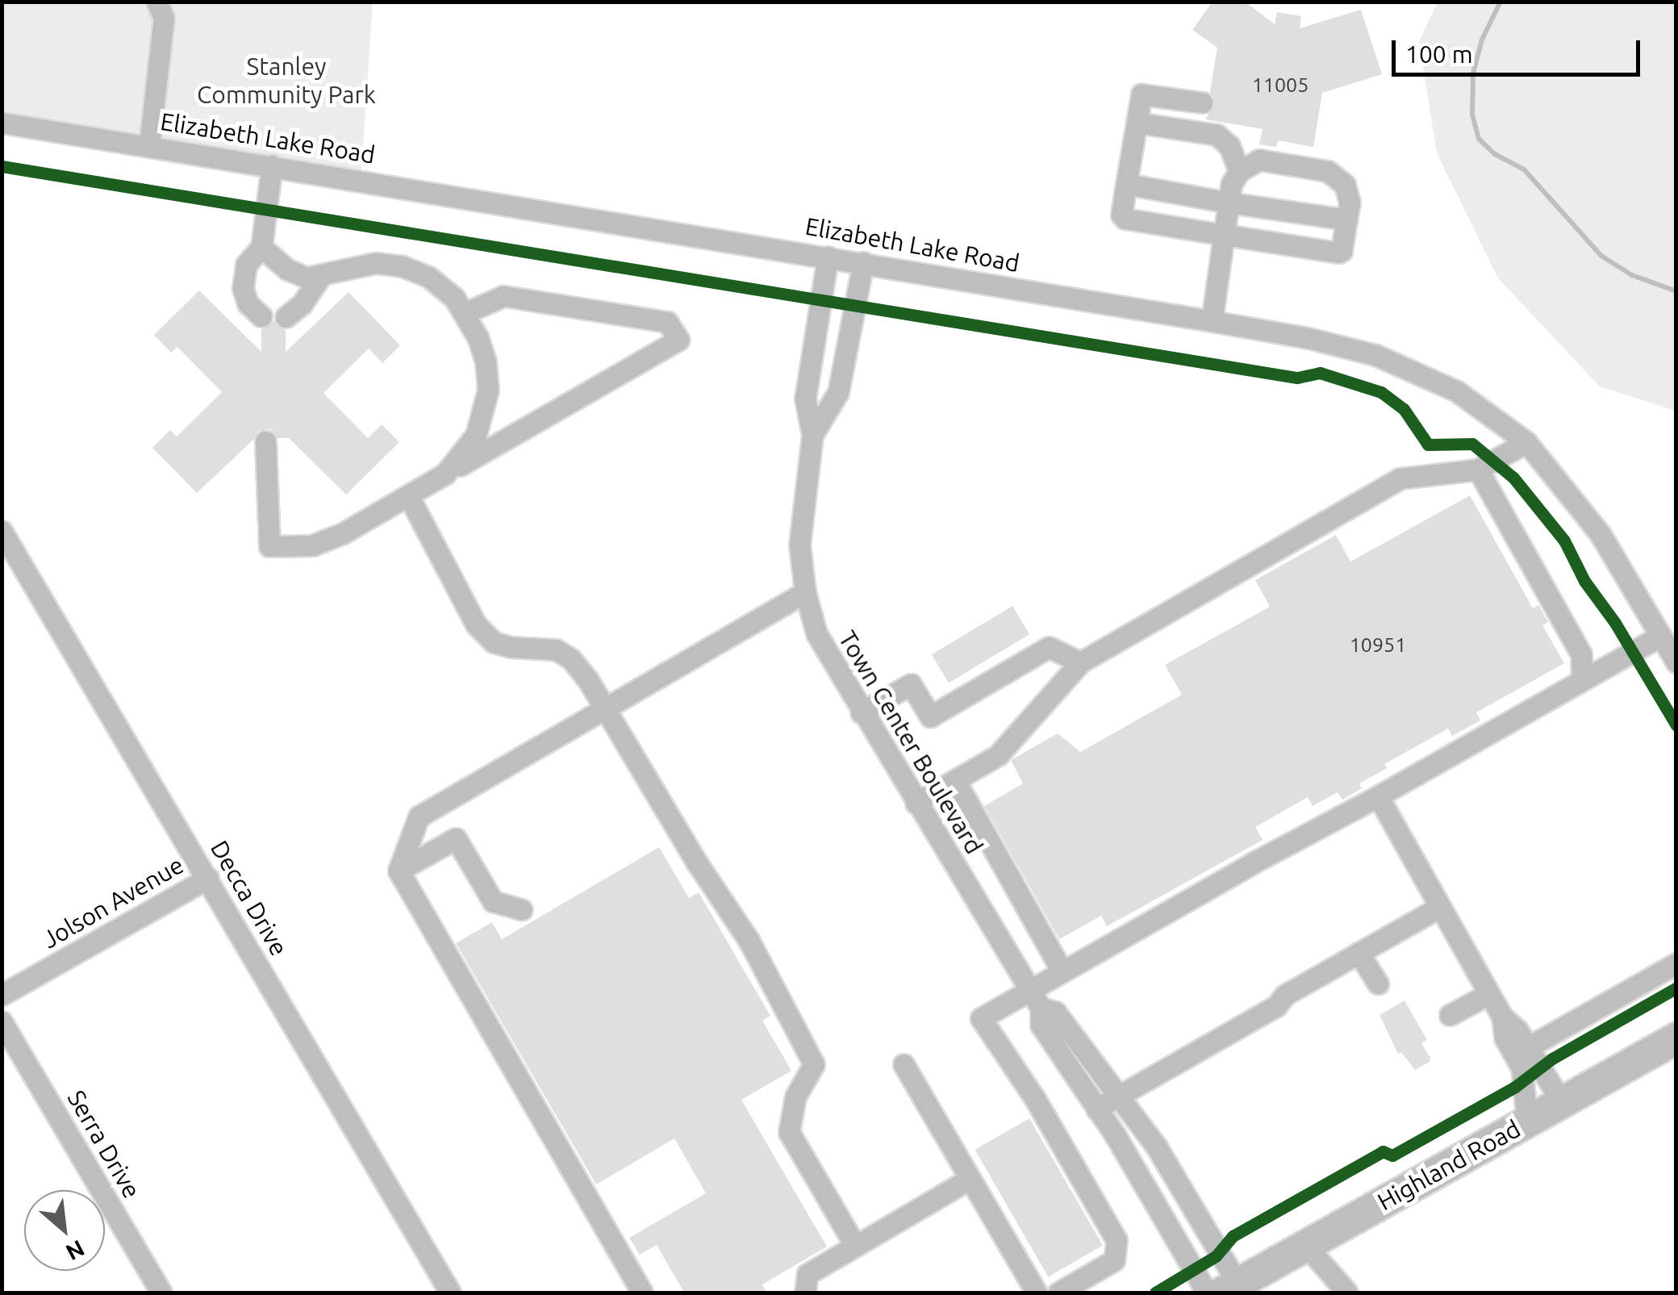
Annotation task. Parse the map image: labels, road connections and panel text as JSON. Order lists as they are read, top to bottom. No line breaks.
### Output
{"streets":{"highway":["Highland Road"],"street":["Elizabeth Lake Road","Town Center Boulevard","Decca Drive","Jolson Avenue","Serra Drive"]},"crossings":[["Elizabeth Lake Road","Town Center Boulevard"],["Town Center Boulevard","Highland Road"],["Decca Drive","Jolson Avenue"]],"parks":["Stanley Community Park"],"house_numbers":["11005","10951"],"scale_bar":"100 m","north":"bottom right"}
